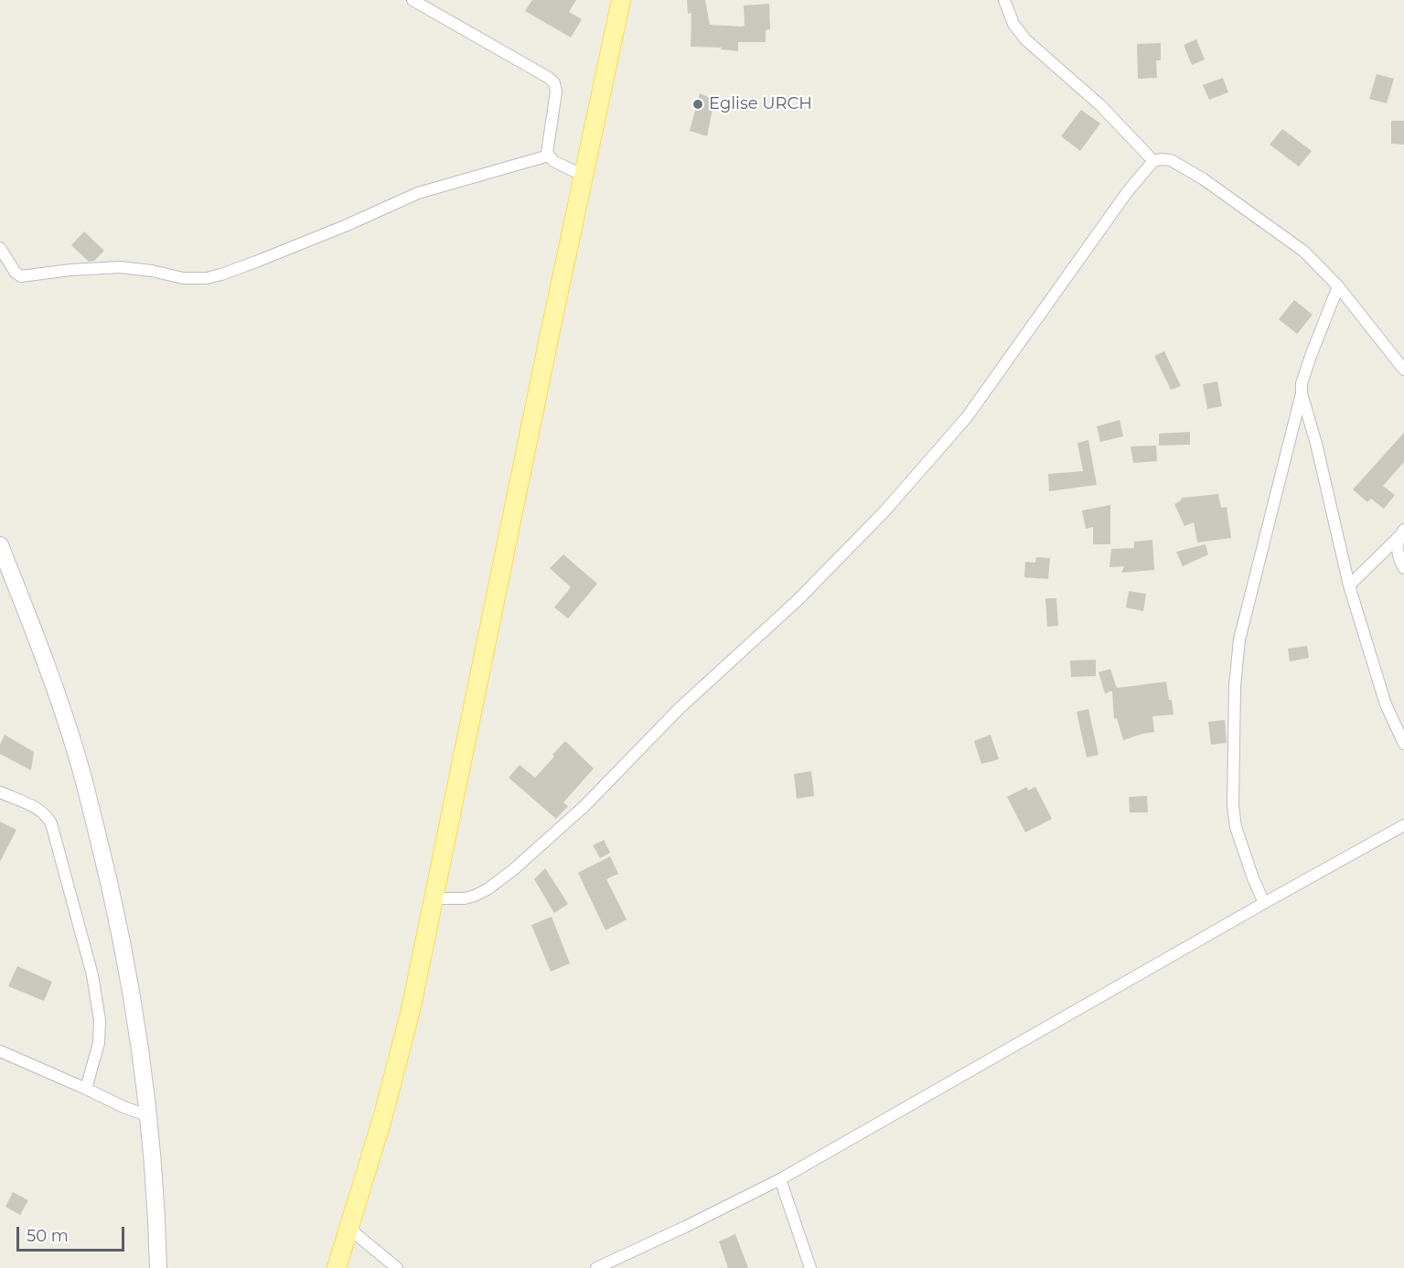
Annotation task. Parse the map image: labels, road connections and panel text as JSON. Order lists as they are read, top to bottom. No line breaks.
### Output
{"places":["Eglise URCH"],"scale_bar":"50 m"}
